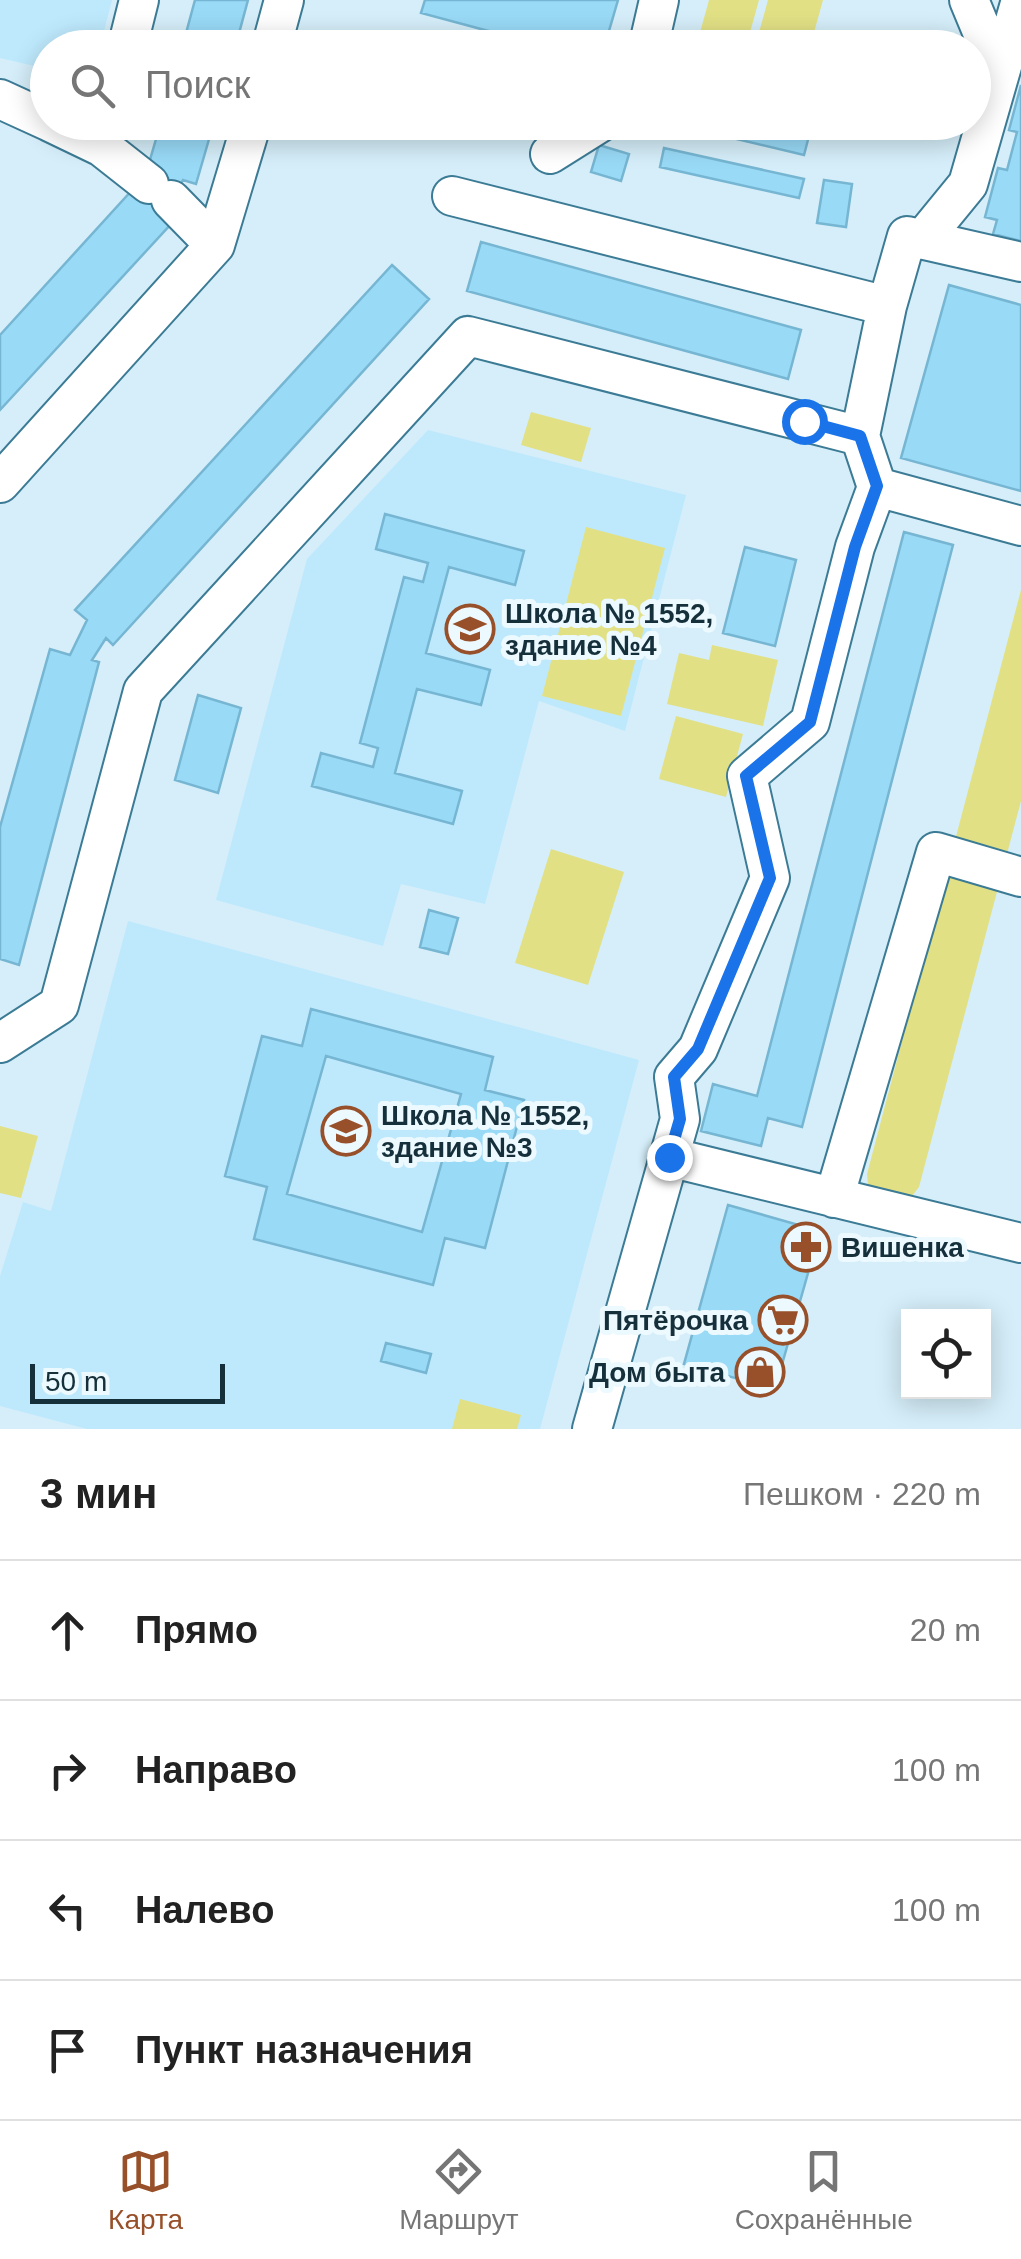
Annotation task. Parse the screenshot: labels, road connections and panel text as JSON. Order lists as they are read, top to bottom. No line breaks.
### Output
{"places":{"school or university":["Школа № 1552, здание №4","Школа № 1552, здание №3"],"pharmacy":["Вишенка"],"supermarket":["Пятёрочка"],"shop":["Дом быта"]},"scale_bar":"50 m","page":{"search":"Поиск","scale":"50 m","heading":["3 мин","Пешком · 220 m"],"list":[["Прямо","20 m"],["Направо","100 m"],["Налево","100 m"],"Пункт назначения"],"nav":["Карта","Маршрут","Сохранённые"]}}
